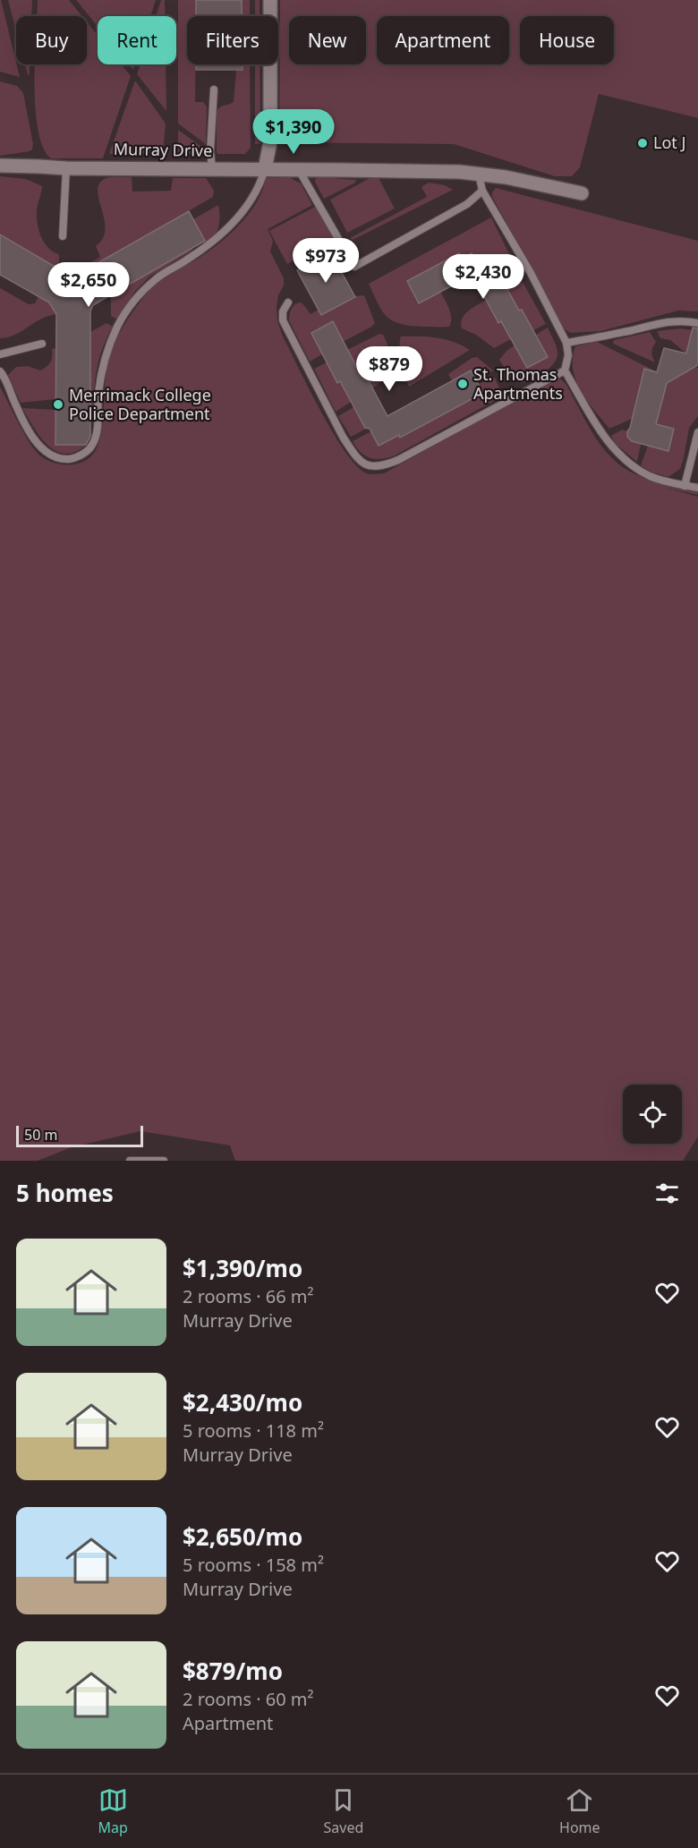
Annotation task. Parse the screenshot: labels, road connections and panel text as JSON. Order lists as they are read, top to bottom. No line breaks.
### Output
{"streets":{"street":["Murray Drive"]},"places":["Lot J","St. Thomas Apartments","Merrimack College Police Department"],"scale_bar":"50 m","page":{"chip":["Buy","Rent","Filters","New","Apartment","House"],"price":["$1,390","$973","$2,430","$2,650","$879"],"scale":"50 m","heading":"5 homes","list":[{"name":"$1,390/mo","note":"2 rooms · 66 m² · Murray Drive"},{"name":"$2,430/mo","note":"5 rooms · 118 m² · Murray Drive"},{"name":"$2,650/mo","note":"5 rooms · 158 m² · Murray Drive"},{"name":"$879/mo","note":"2 rooms · 60 m² · Apartment"}],"tabs":["Map","Saved","Home"]}}
